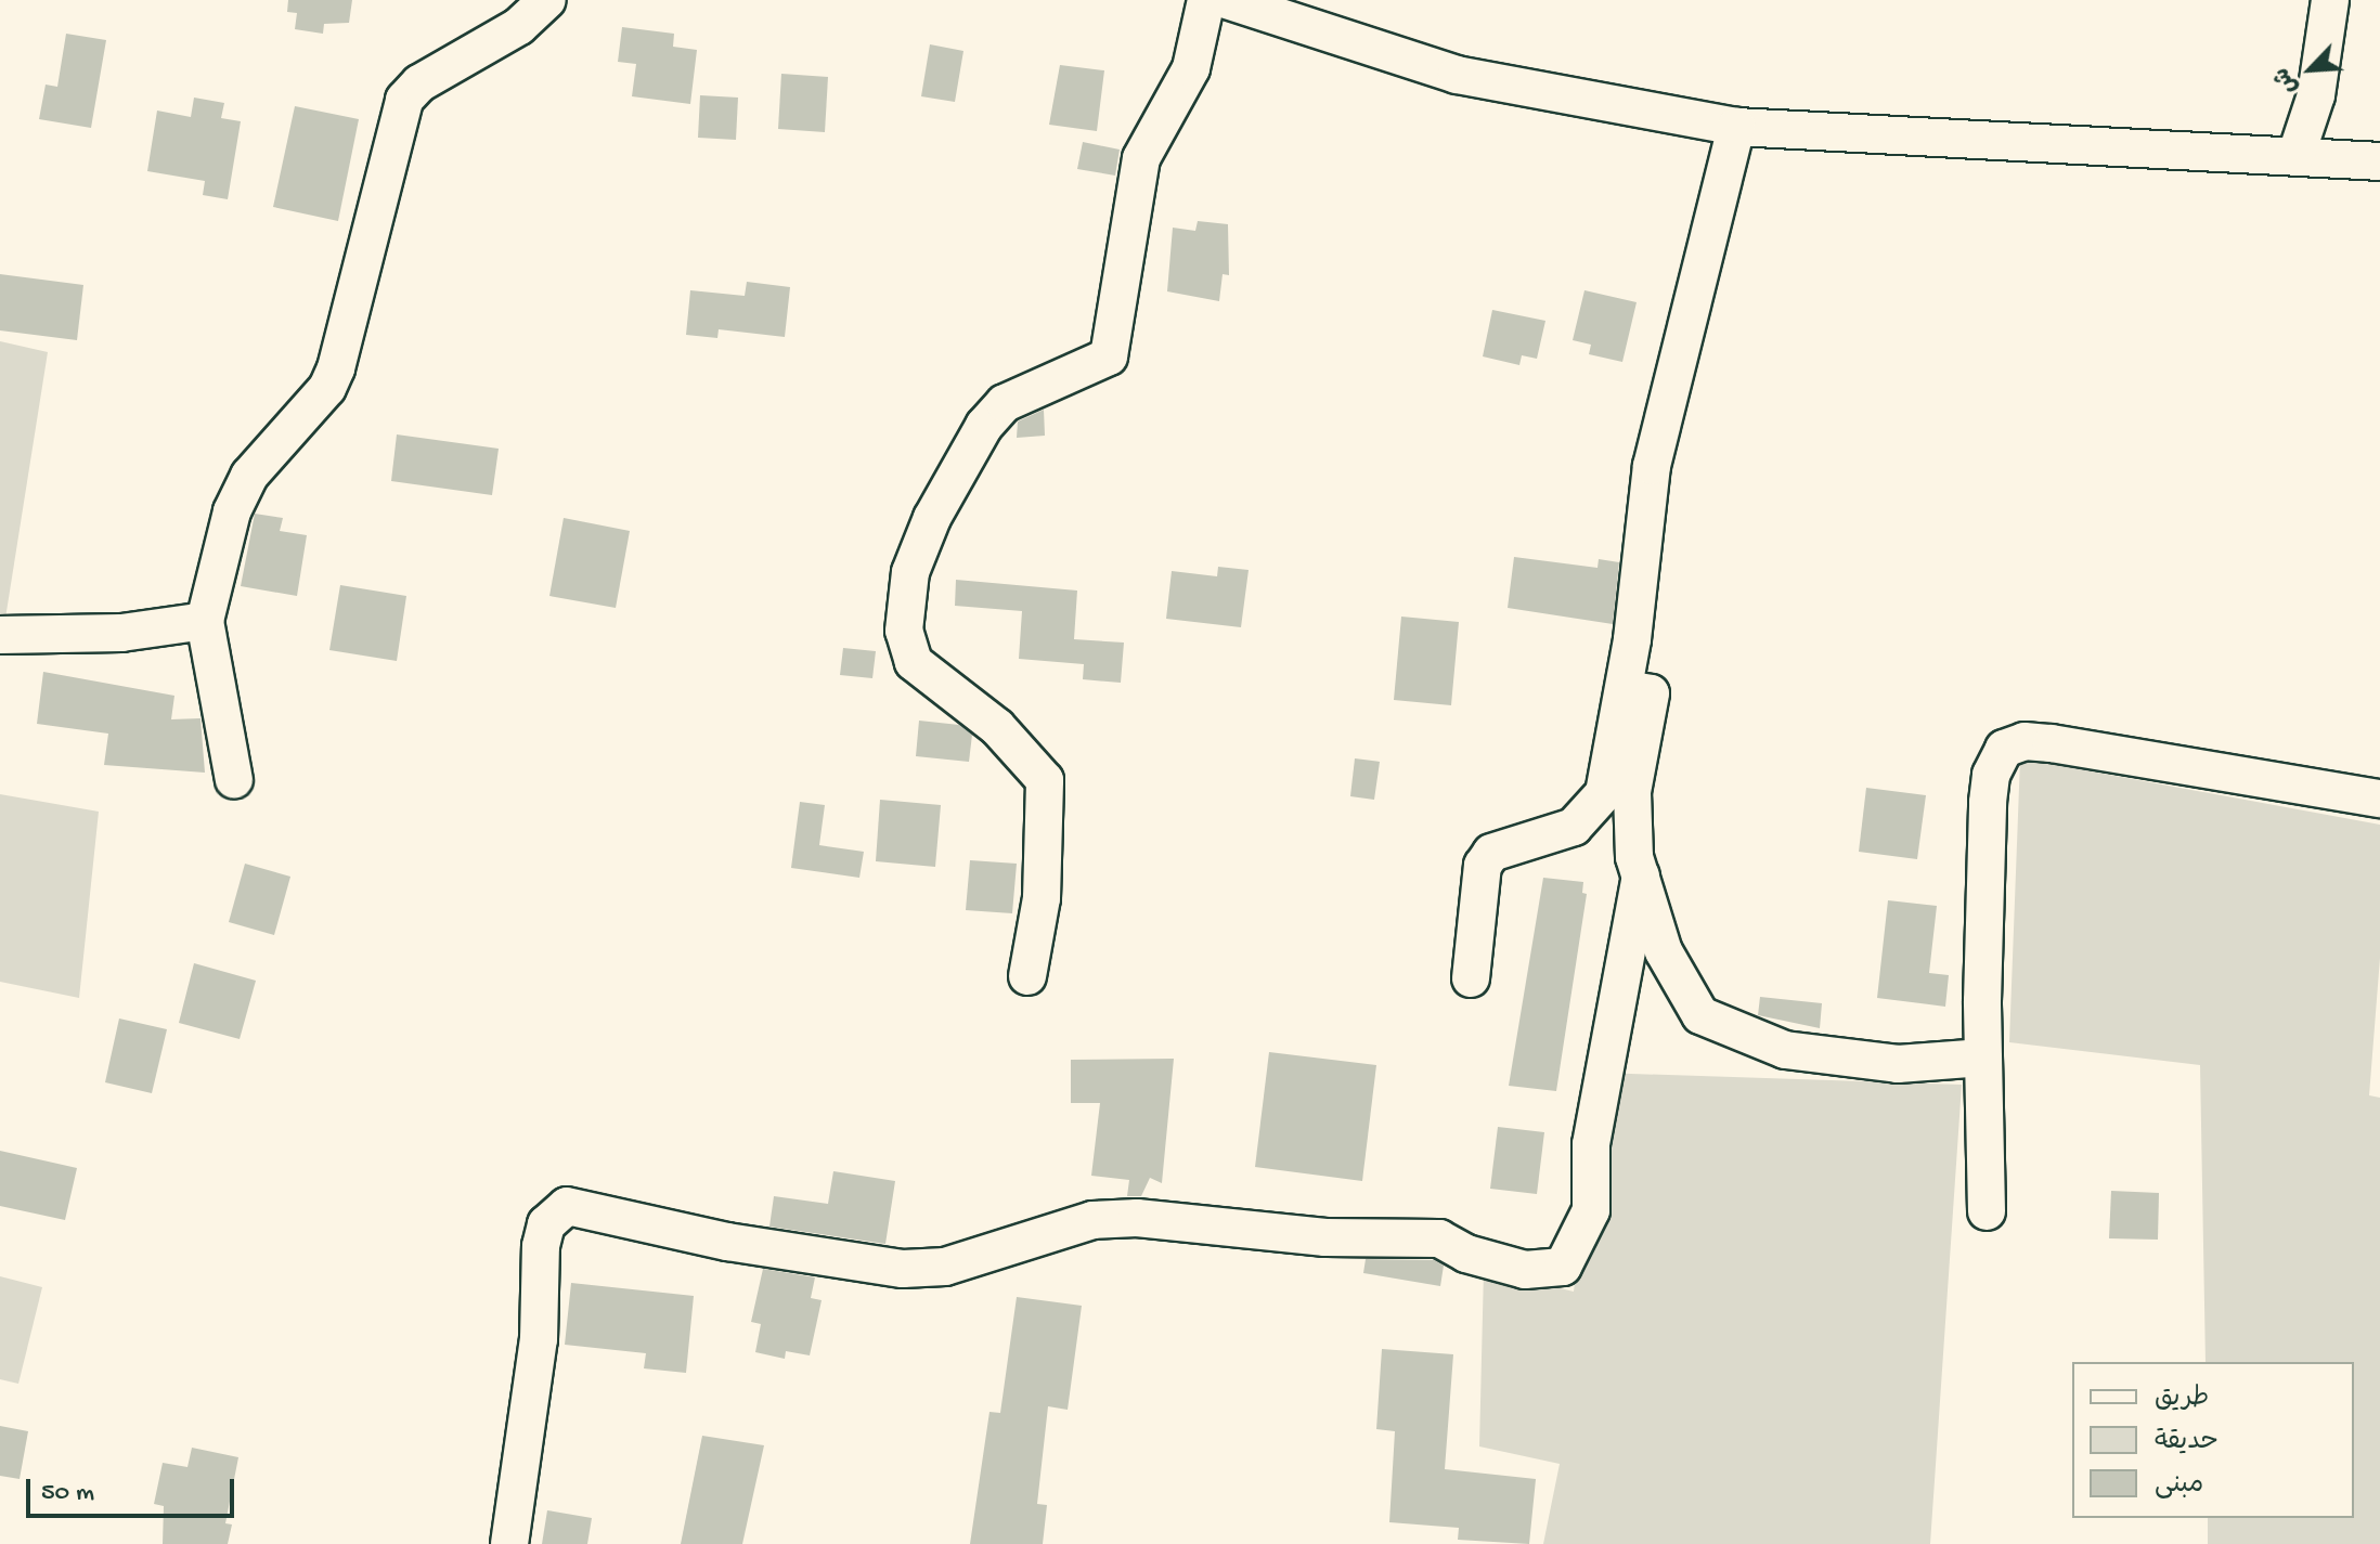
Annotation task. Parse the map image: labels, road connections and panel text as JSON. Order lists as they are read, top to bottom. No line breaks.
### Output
{"legend":["طريق","حديقة","مبنى"],"scale_bar":"50 m","north":"bottom left"}
